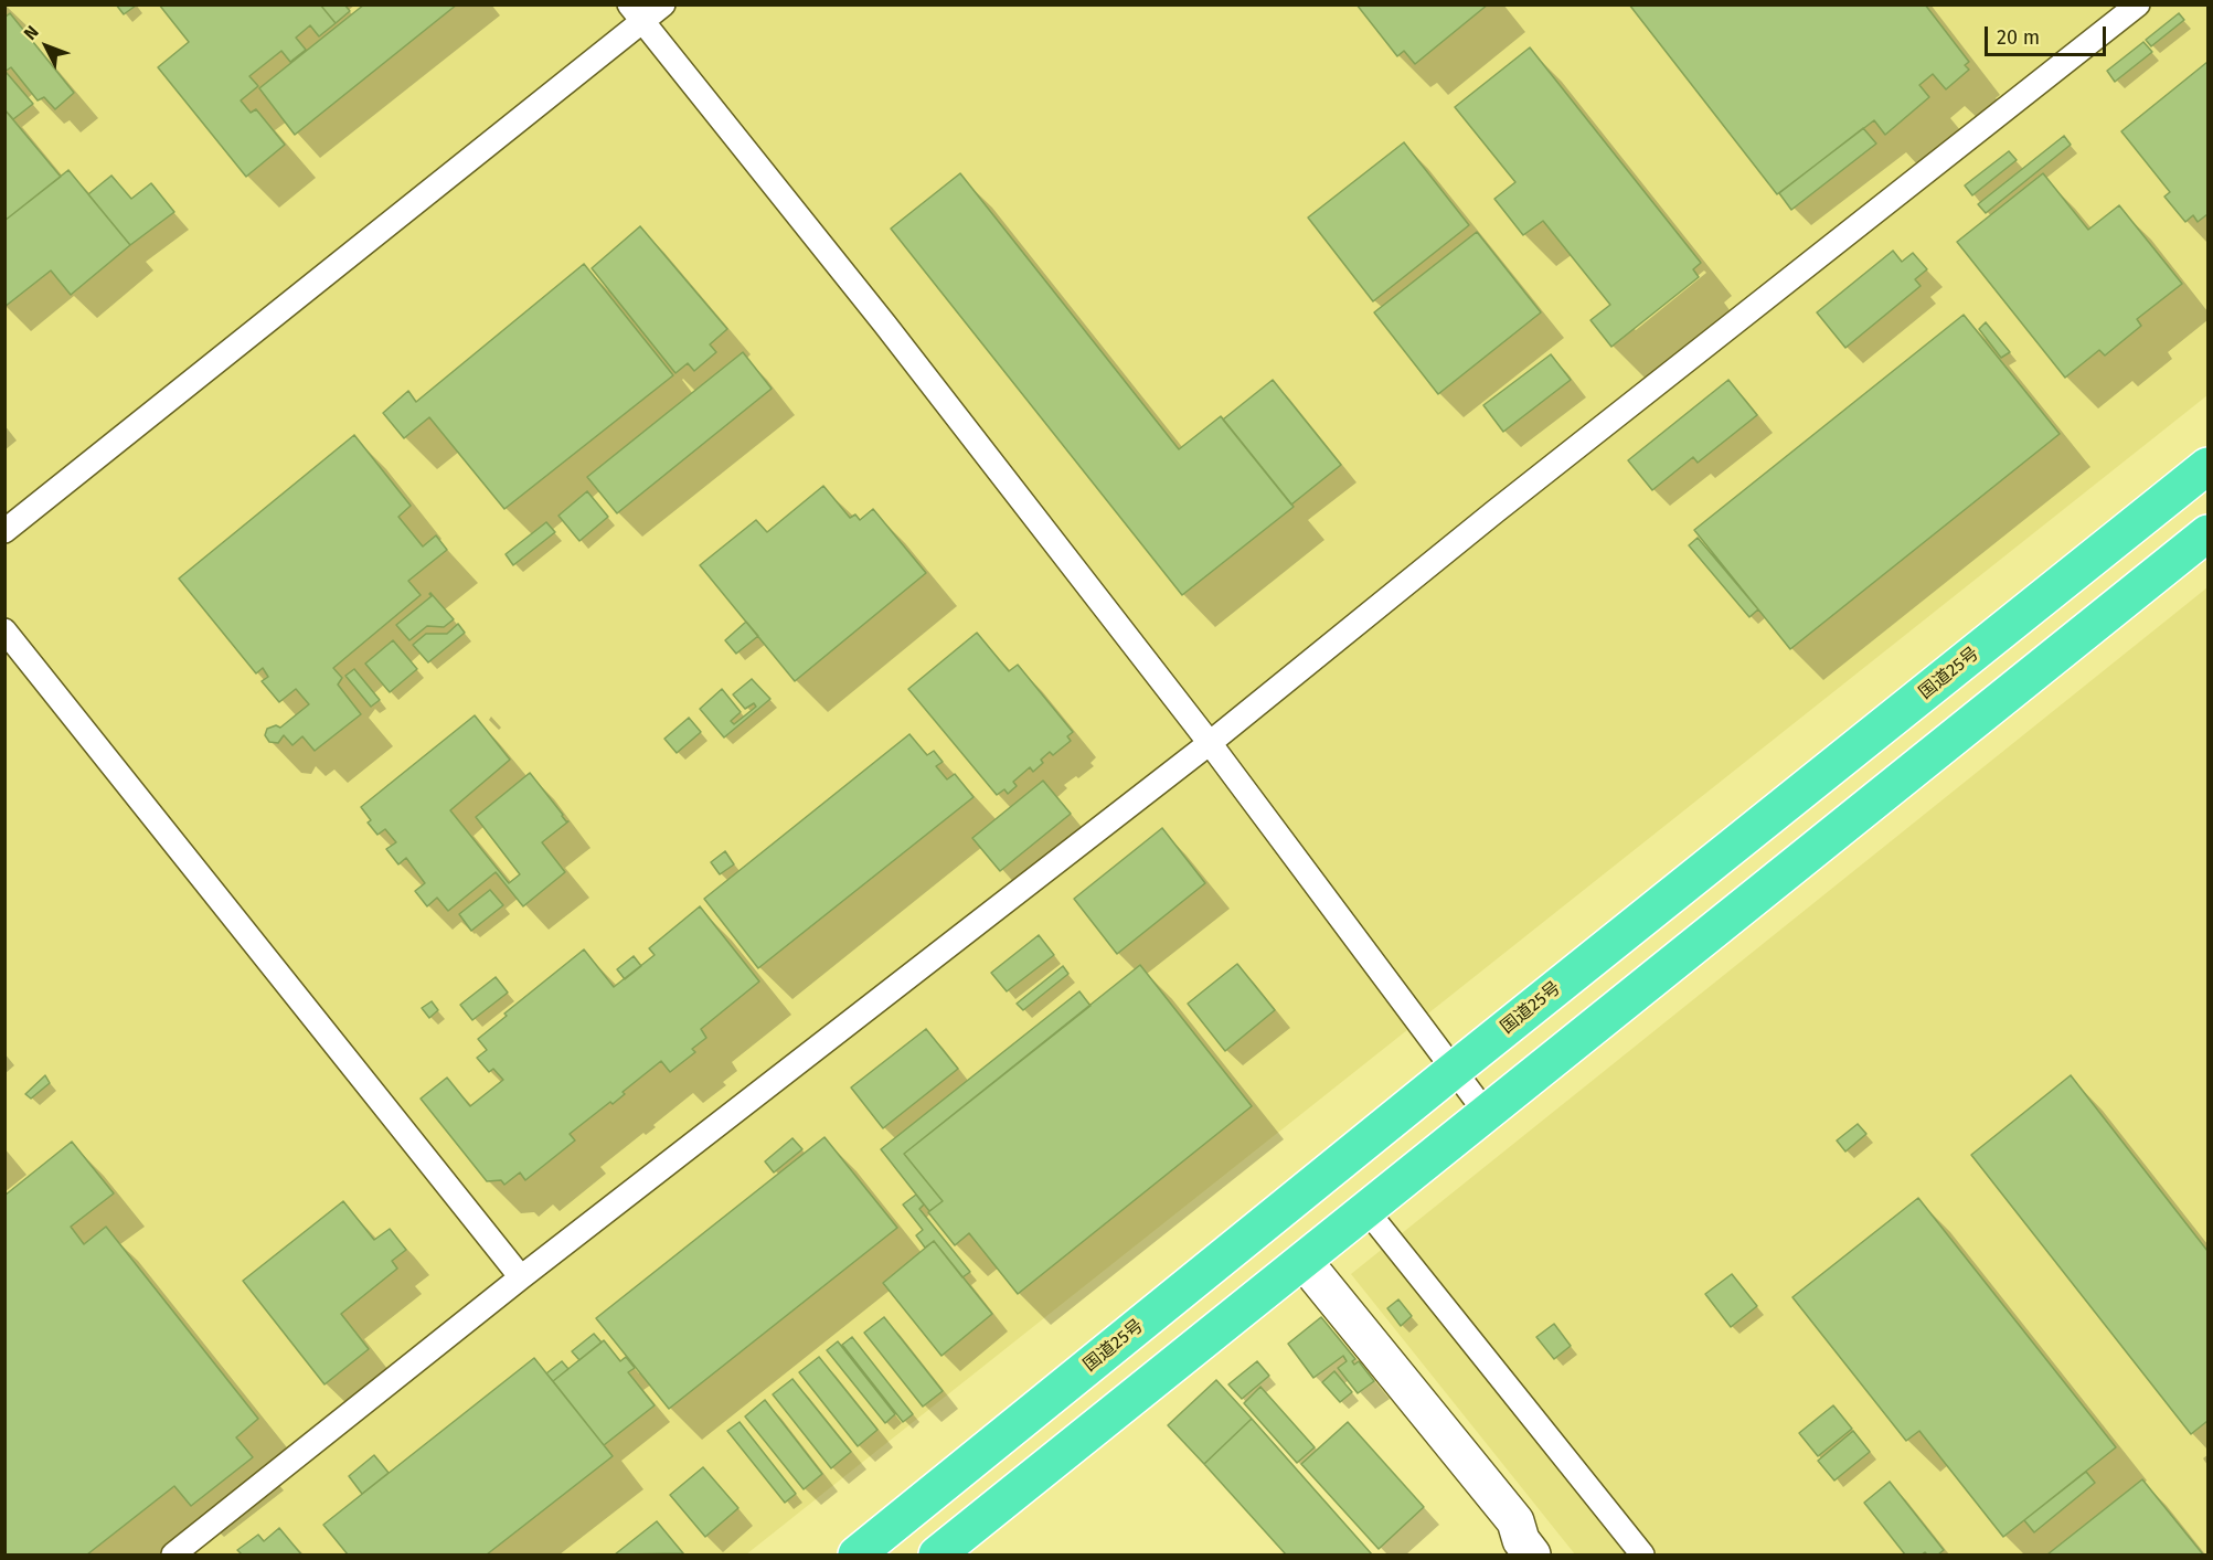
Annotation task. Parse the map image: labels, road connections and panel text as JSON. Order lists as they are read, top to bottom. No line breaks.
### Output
{"streets":{"highway":["国道25号"]},"scale_bar":"20 m","north":"top left"}
